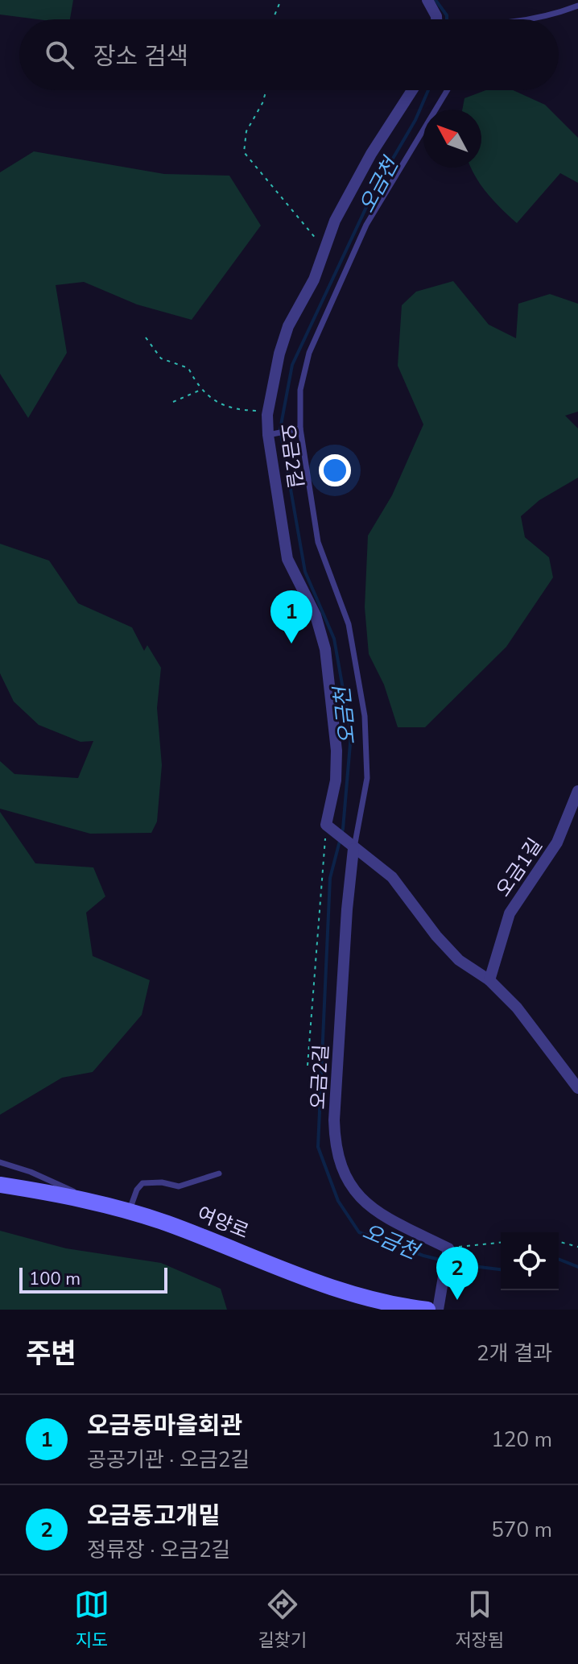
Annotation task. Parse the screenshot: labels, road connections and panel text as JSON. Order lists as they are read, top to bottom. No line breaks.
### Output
{"streets":{"street":["오금2길","오금1길","여양로"]},"water":["오금천"],"scale_bar":"100 m","north":"top left","page":{"search":"장소 검색","pins":["1","2"],"scale":"100 m","heading":["주변","2개 결과"],"list":[{"mark":"1","name":"오금동마을회관","note":"공공기관 · 오금2길","value":"120 m"},{"mark":"2","name":"오금동고개밑","note":"정류장 · 오금2길","value":"570 m"}],"nav":["지도","길찾기","저장됨"]}}
